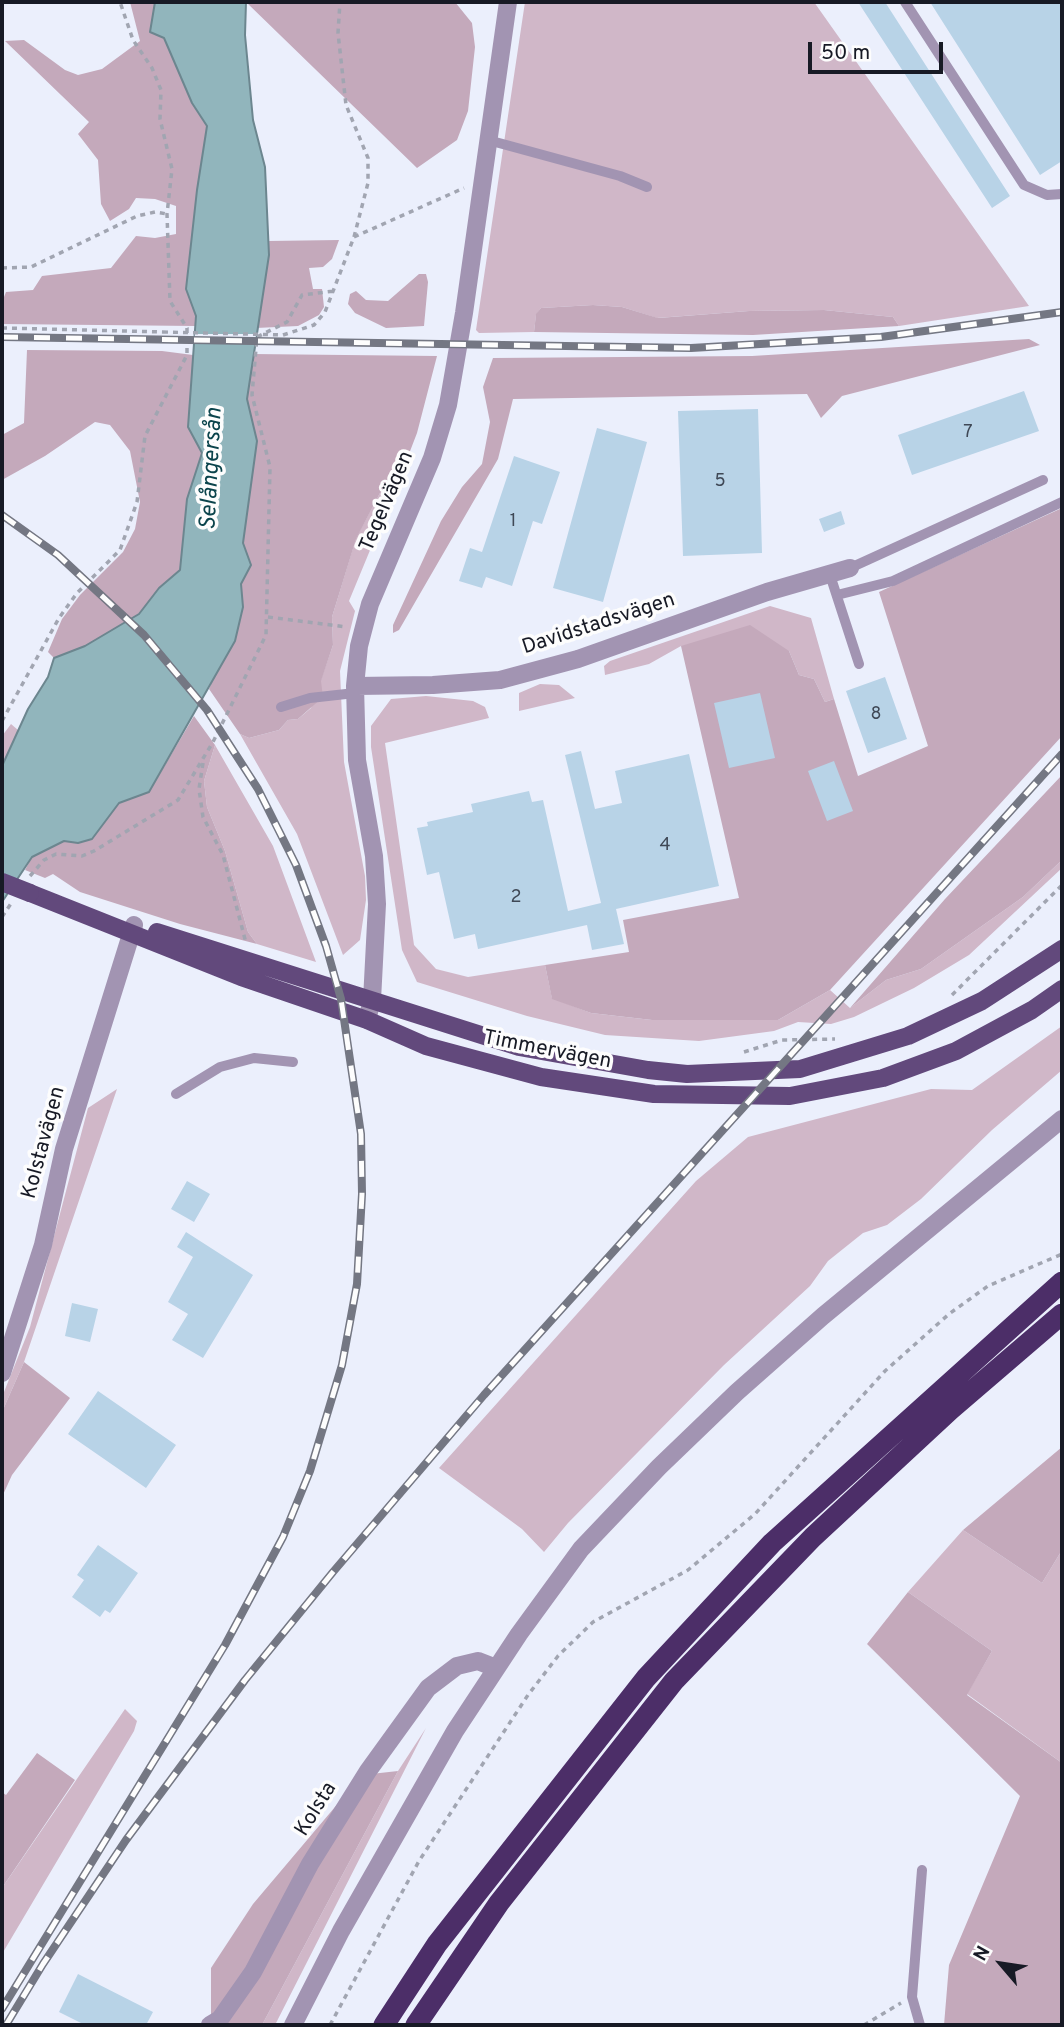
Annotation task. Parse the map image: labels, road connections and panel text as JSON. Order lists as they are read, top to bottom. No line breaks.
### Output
{"streets":{"main road":["Timmervägen"],"street":["Tegelvägen","Davidstadsvägen","Kolstavägen","Kolsta"]},"crossings":[["Tegelvägen","Davidstadsvägen"],["Tegelvägen","Timmervägen"],["Timmervägen","Kolstavägen"]],"water":["Selångersån"],"house_numbers":["7","5","1","8","4","2"],"scale_bar":"50 m","north":"top left"}
